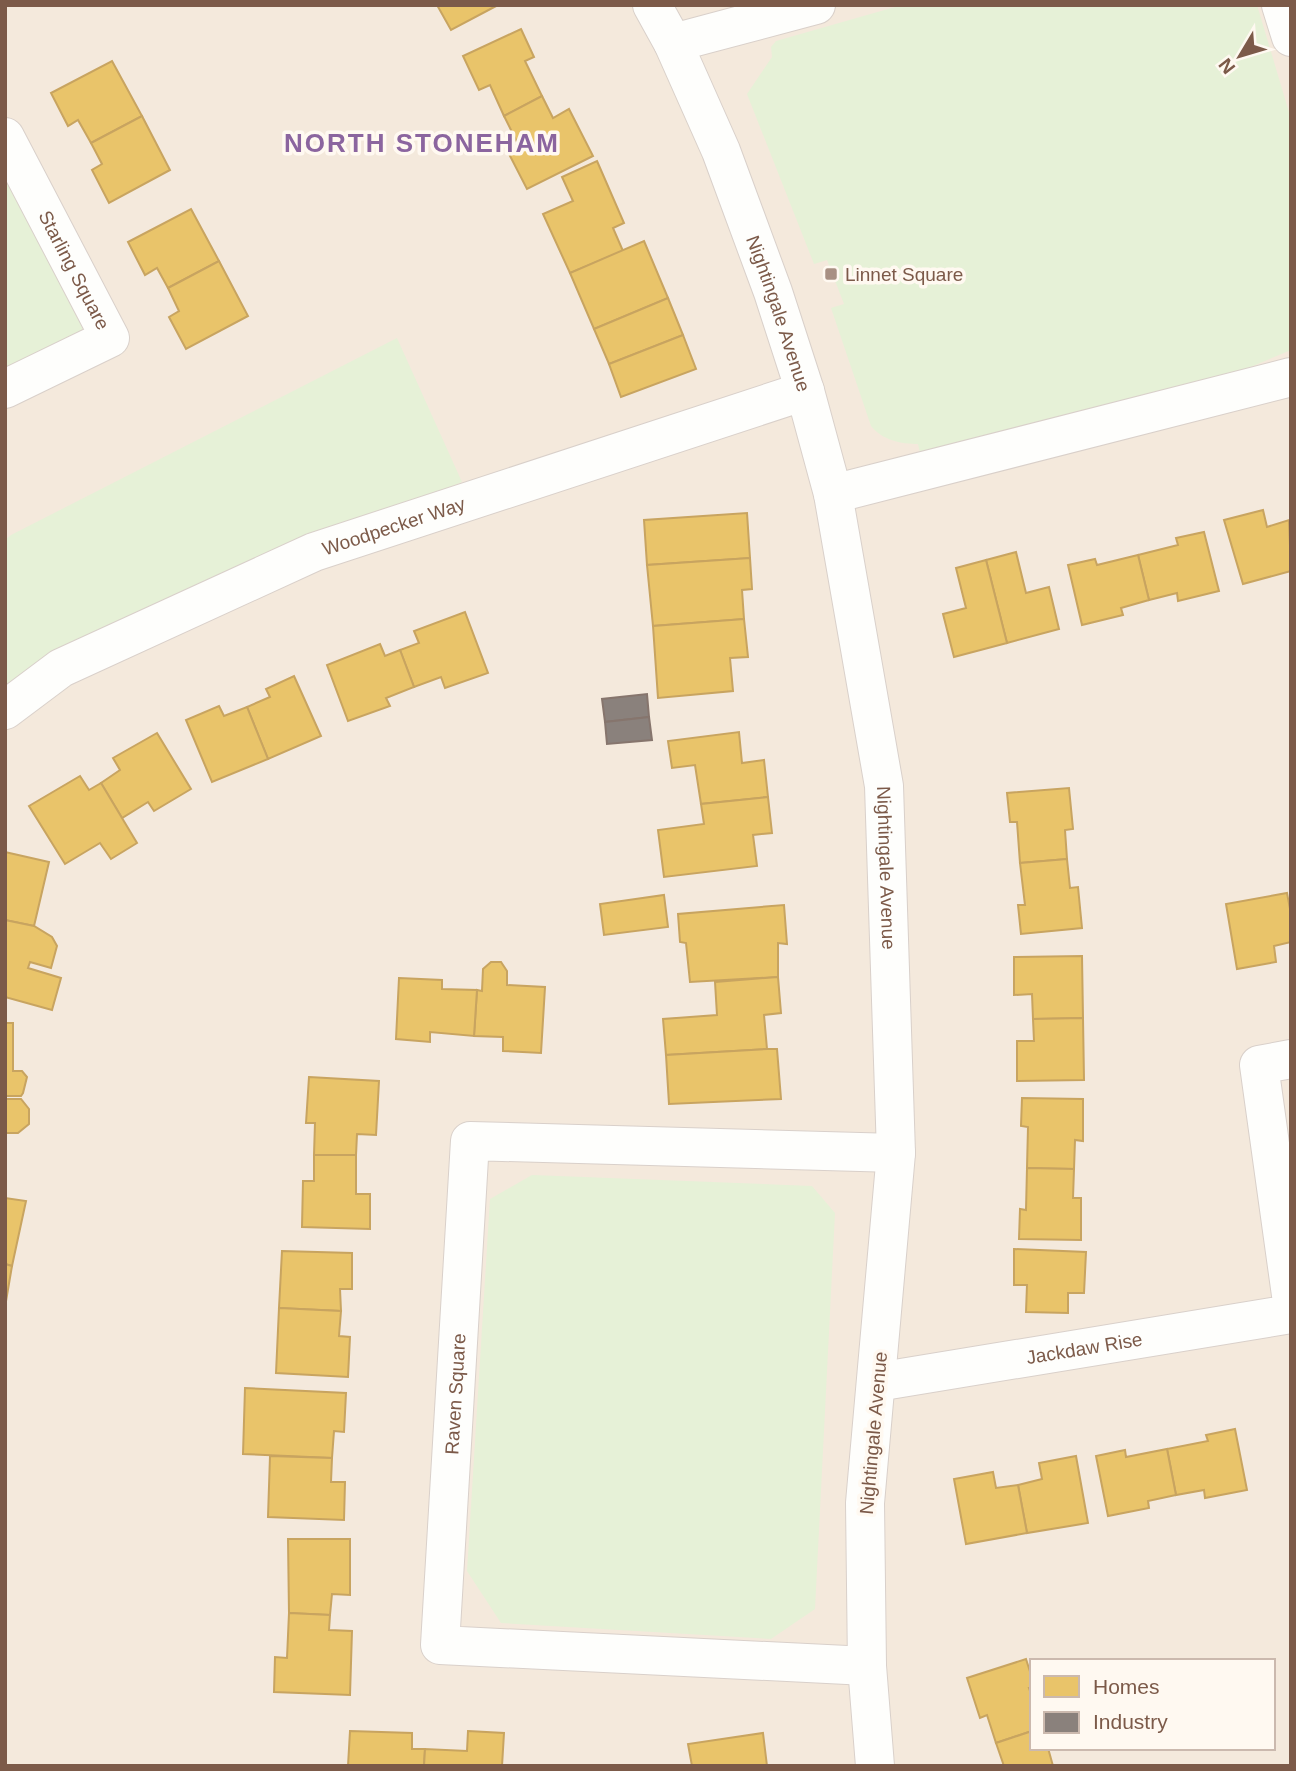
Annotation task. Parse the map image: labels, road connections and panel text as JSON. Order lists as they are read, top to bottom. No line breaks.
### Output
{"streets":{"street":["Starling Square","Nightingale Avenue","Woodpecker Way","Jackdaw Rise","Raven Square"]},"crossings":[["Nightingale Avenue","Woodpecker Way"],["Nightingale Avenue","Jackdaw Rise"],["Nightingale Avenue","Raven Square"]],"districts":["NORTH STONEHAM"],"places":{"transit":["Linnet Square"]},"legend":["Homes","Industry"],"north":"bottom left"}
